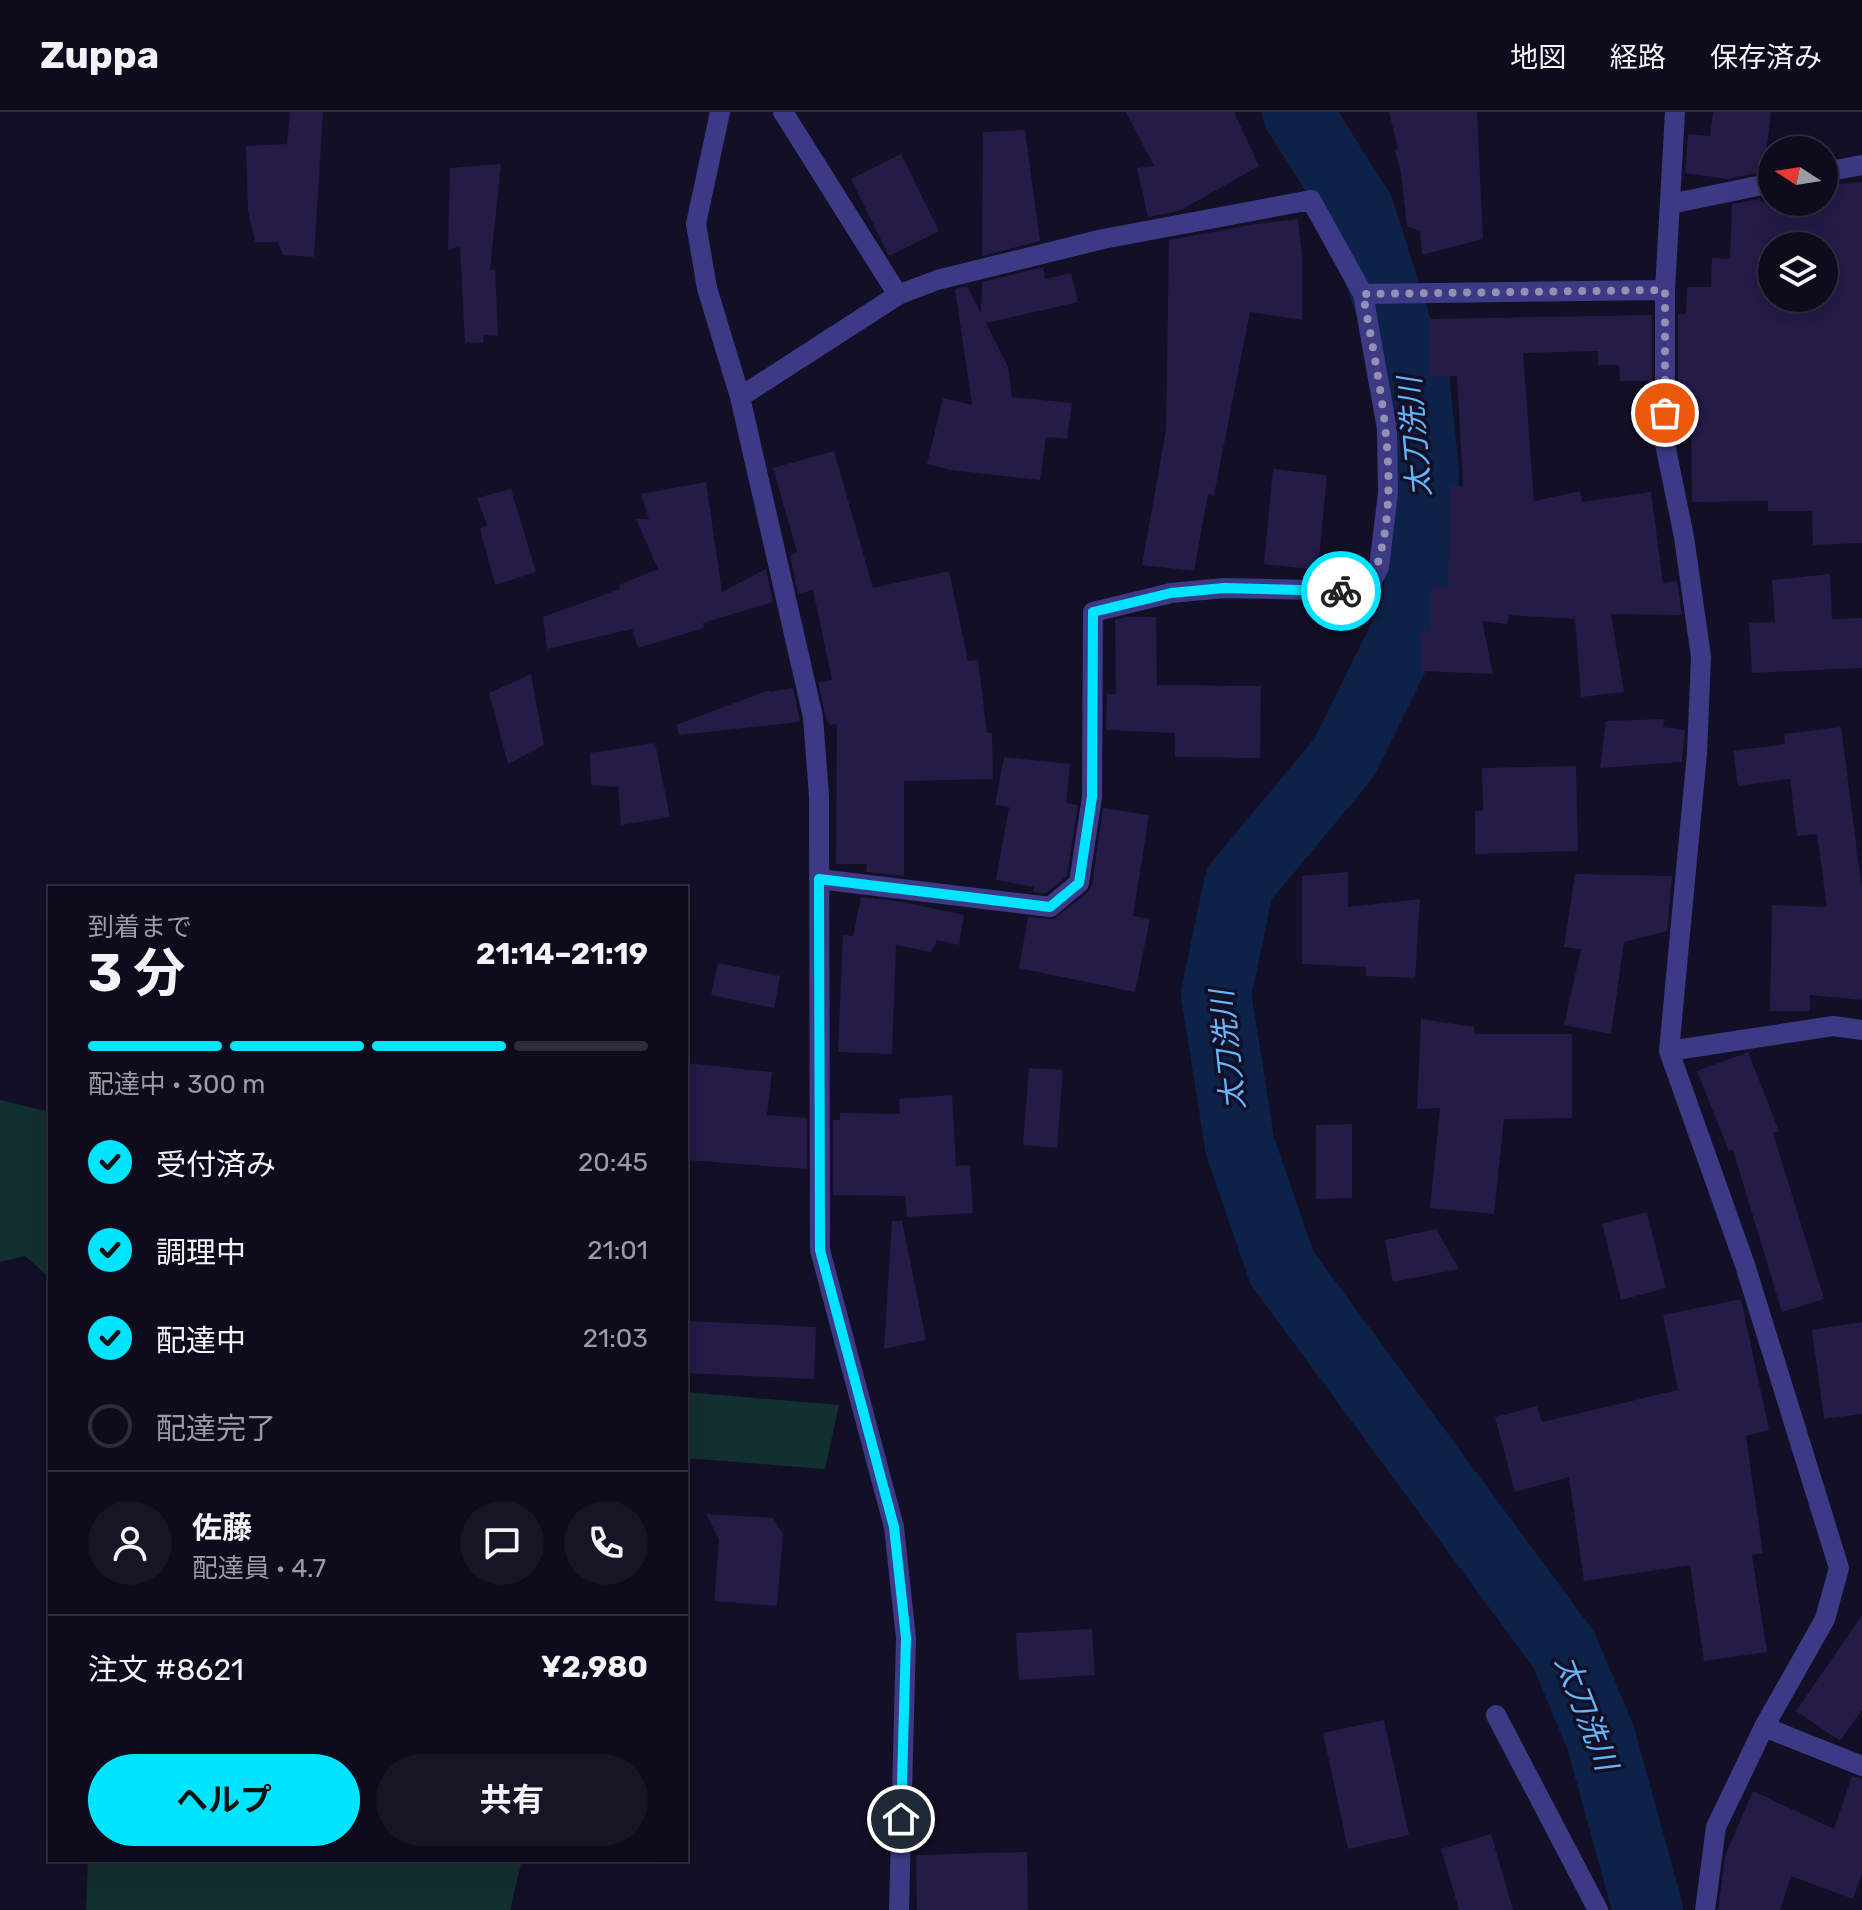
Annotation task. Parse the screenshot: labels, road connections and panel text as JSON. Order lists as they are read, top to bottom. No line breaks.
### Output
{"water":["太刀洗川"],"north":"left","page":{"header":"Zuppa","nav":["地図","経路","保存済み"],"heading":["3 分","到着まで","21:14–21:19"],"panel":["佐藤","配達員 · 4.7","注文 #8621","¥2,980"],"bar":"配達中 · 300 m","list":[["受付済み","20:45"],["調理中","21:01"],["配達中","21:03"],"配達完了"],"buttons":["ヘルプ","共有"]}}
